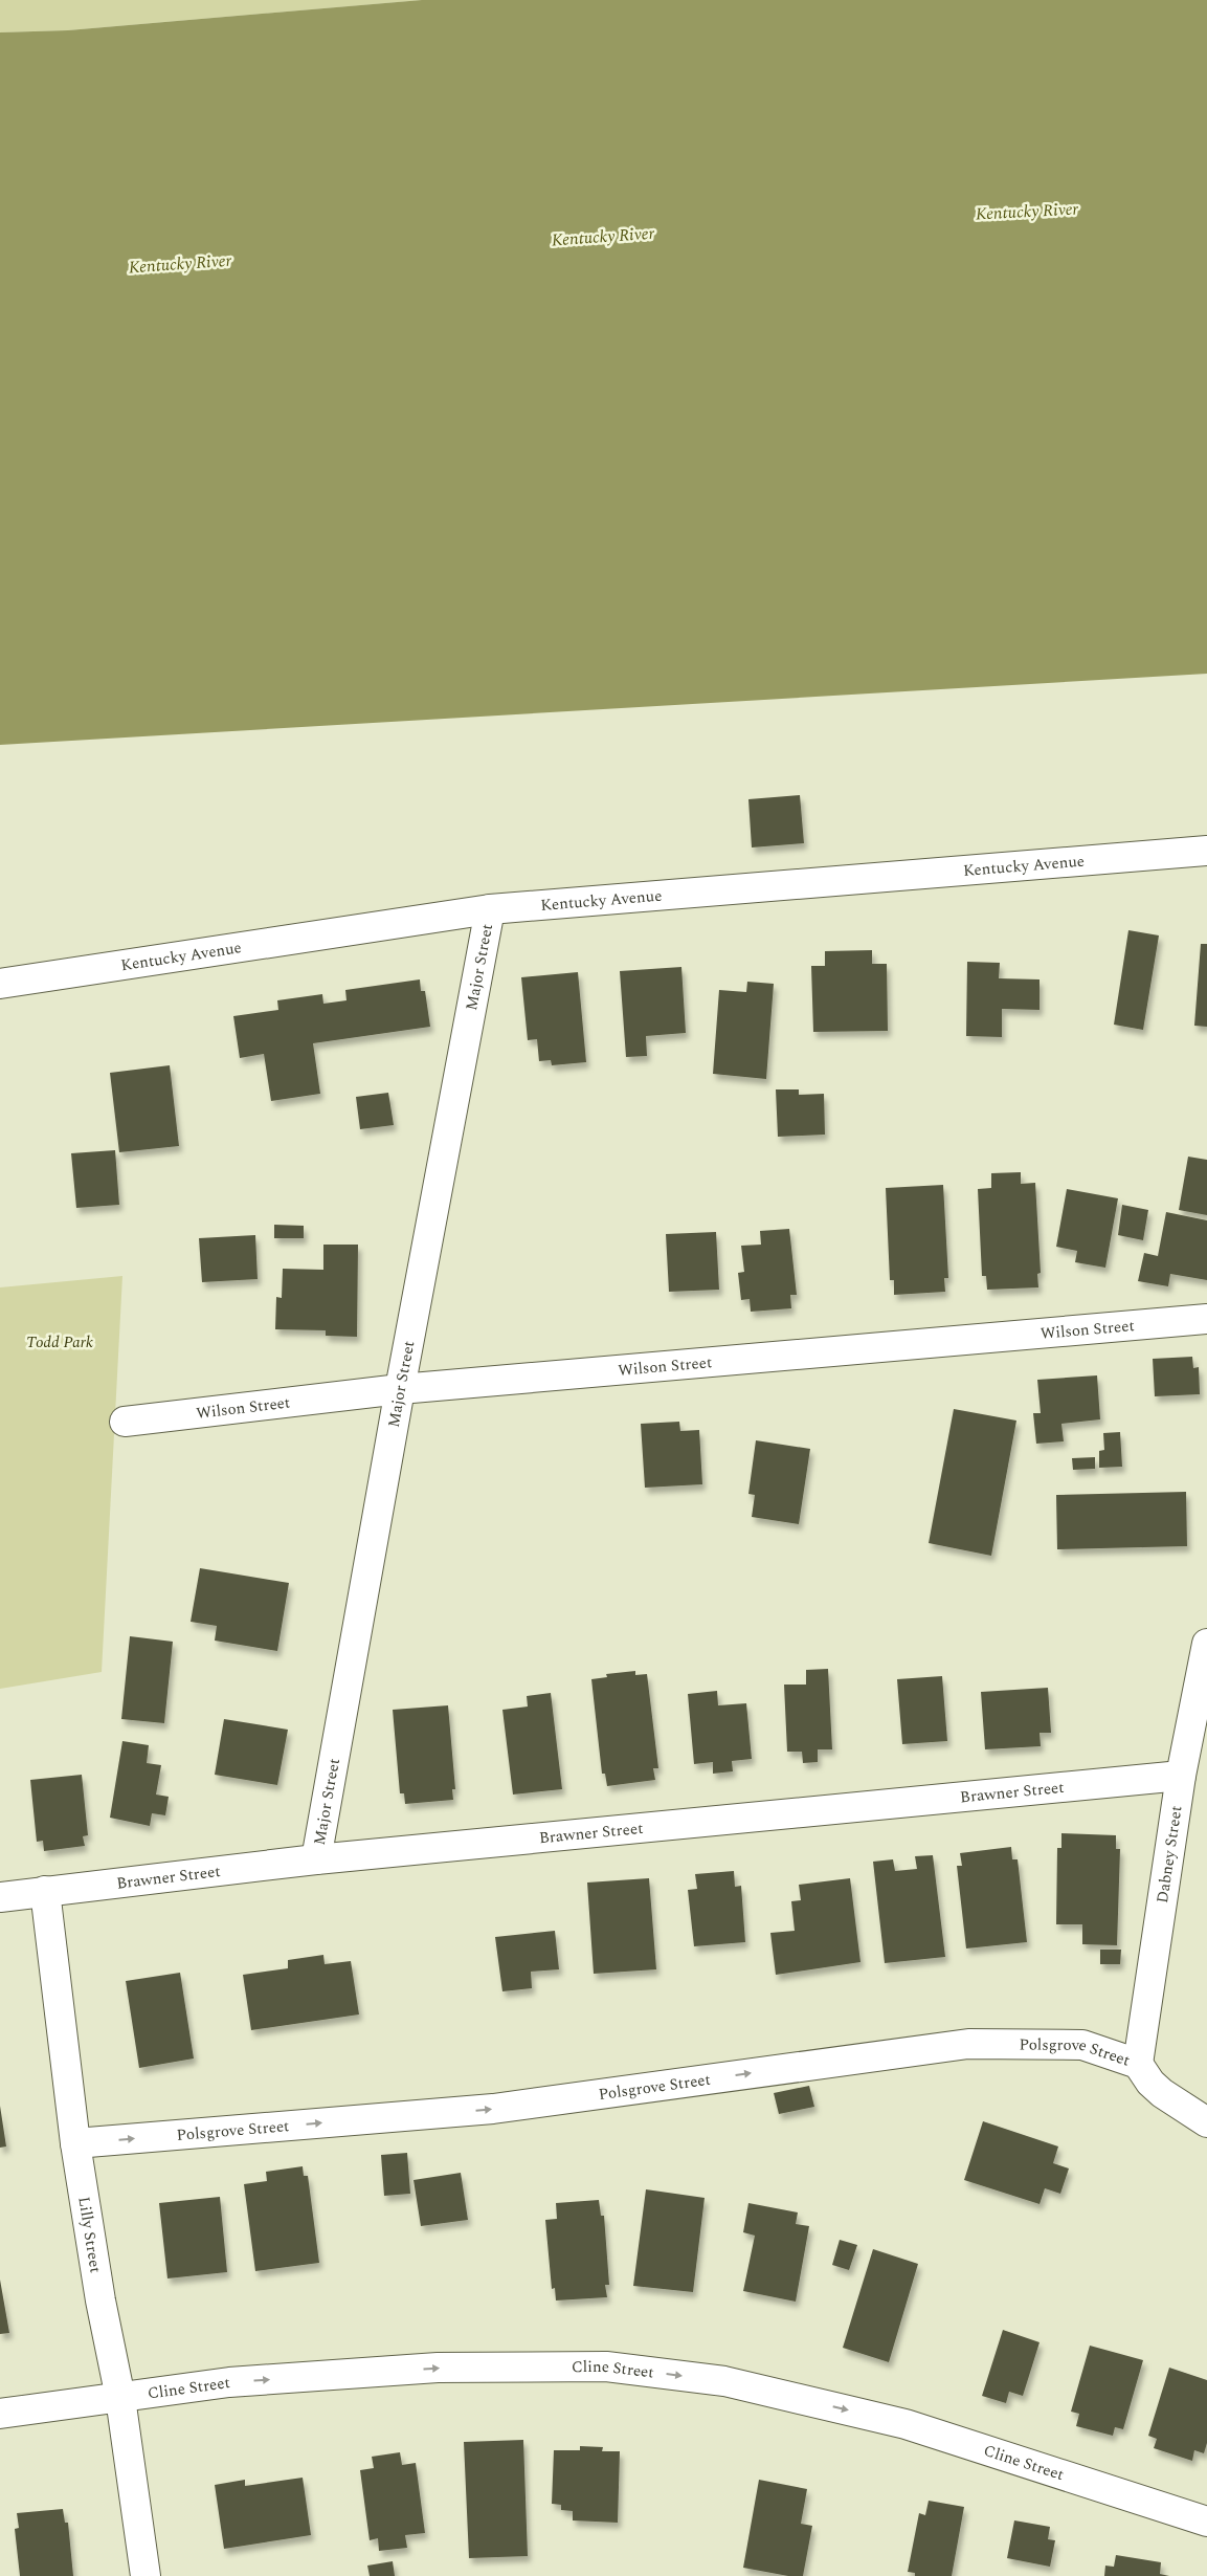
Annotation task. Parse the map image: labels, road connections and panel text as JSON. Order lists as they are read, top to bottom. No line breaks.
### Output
{"streets":{"street":["Kentucky Avenue","Major Street","Wilson Street","Brawner Street","Dabney Street","Polsgrove Street","Lilly Street","Cline Street"]},"crossings":[["Kentucky Avenue","Major Street"],["Major Street","Wilson Street"],["Major Street","Brawner Street"],["Brawner Street","Dabney Street"],["Brawner Street","Lilly Street"],["Dabney Street","Polsgrove Street"],["Polsgrove Street","Lilly Street"],["Lilly Street","Cline Street"]],"one_way":["Polsgrove Street","Cline Street"],"water":["Kentucky River"],"parks":["Todd Park"]}
